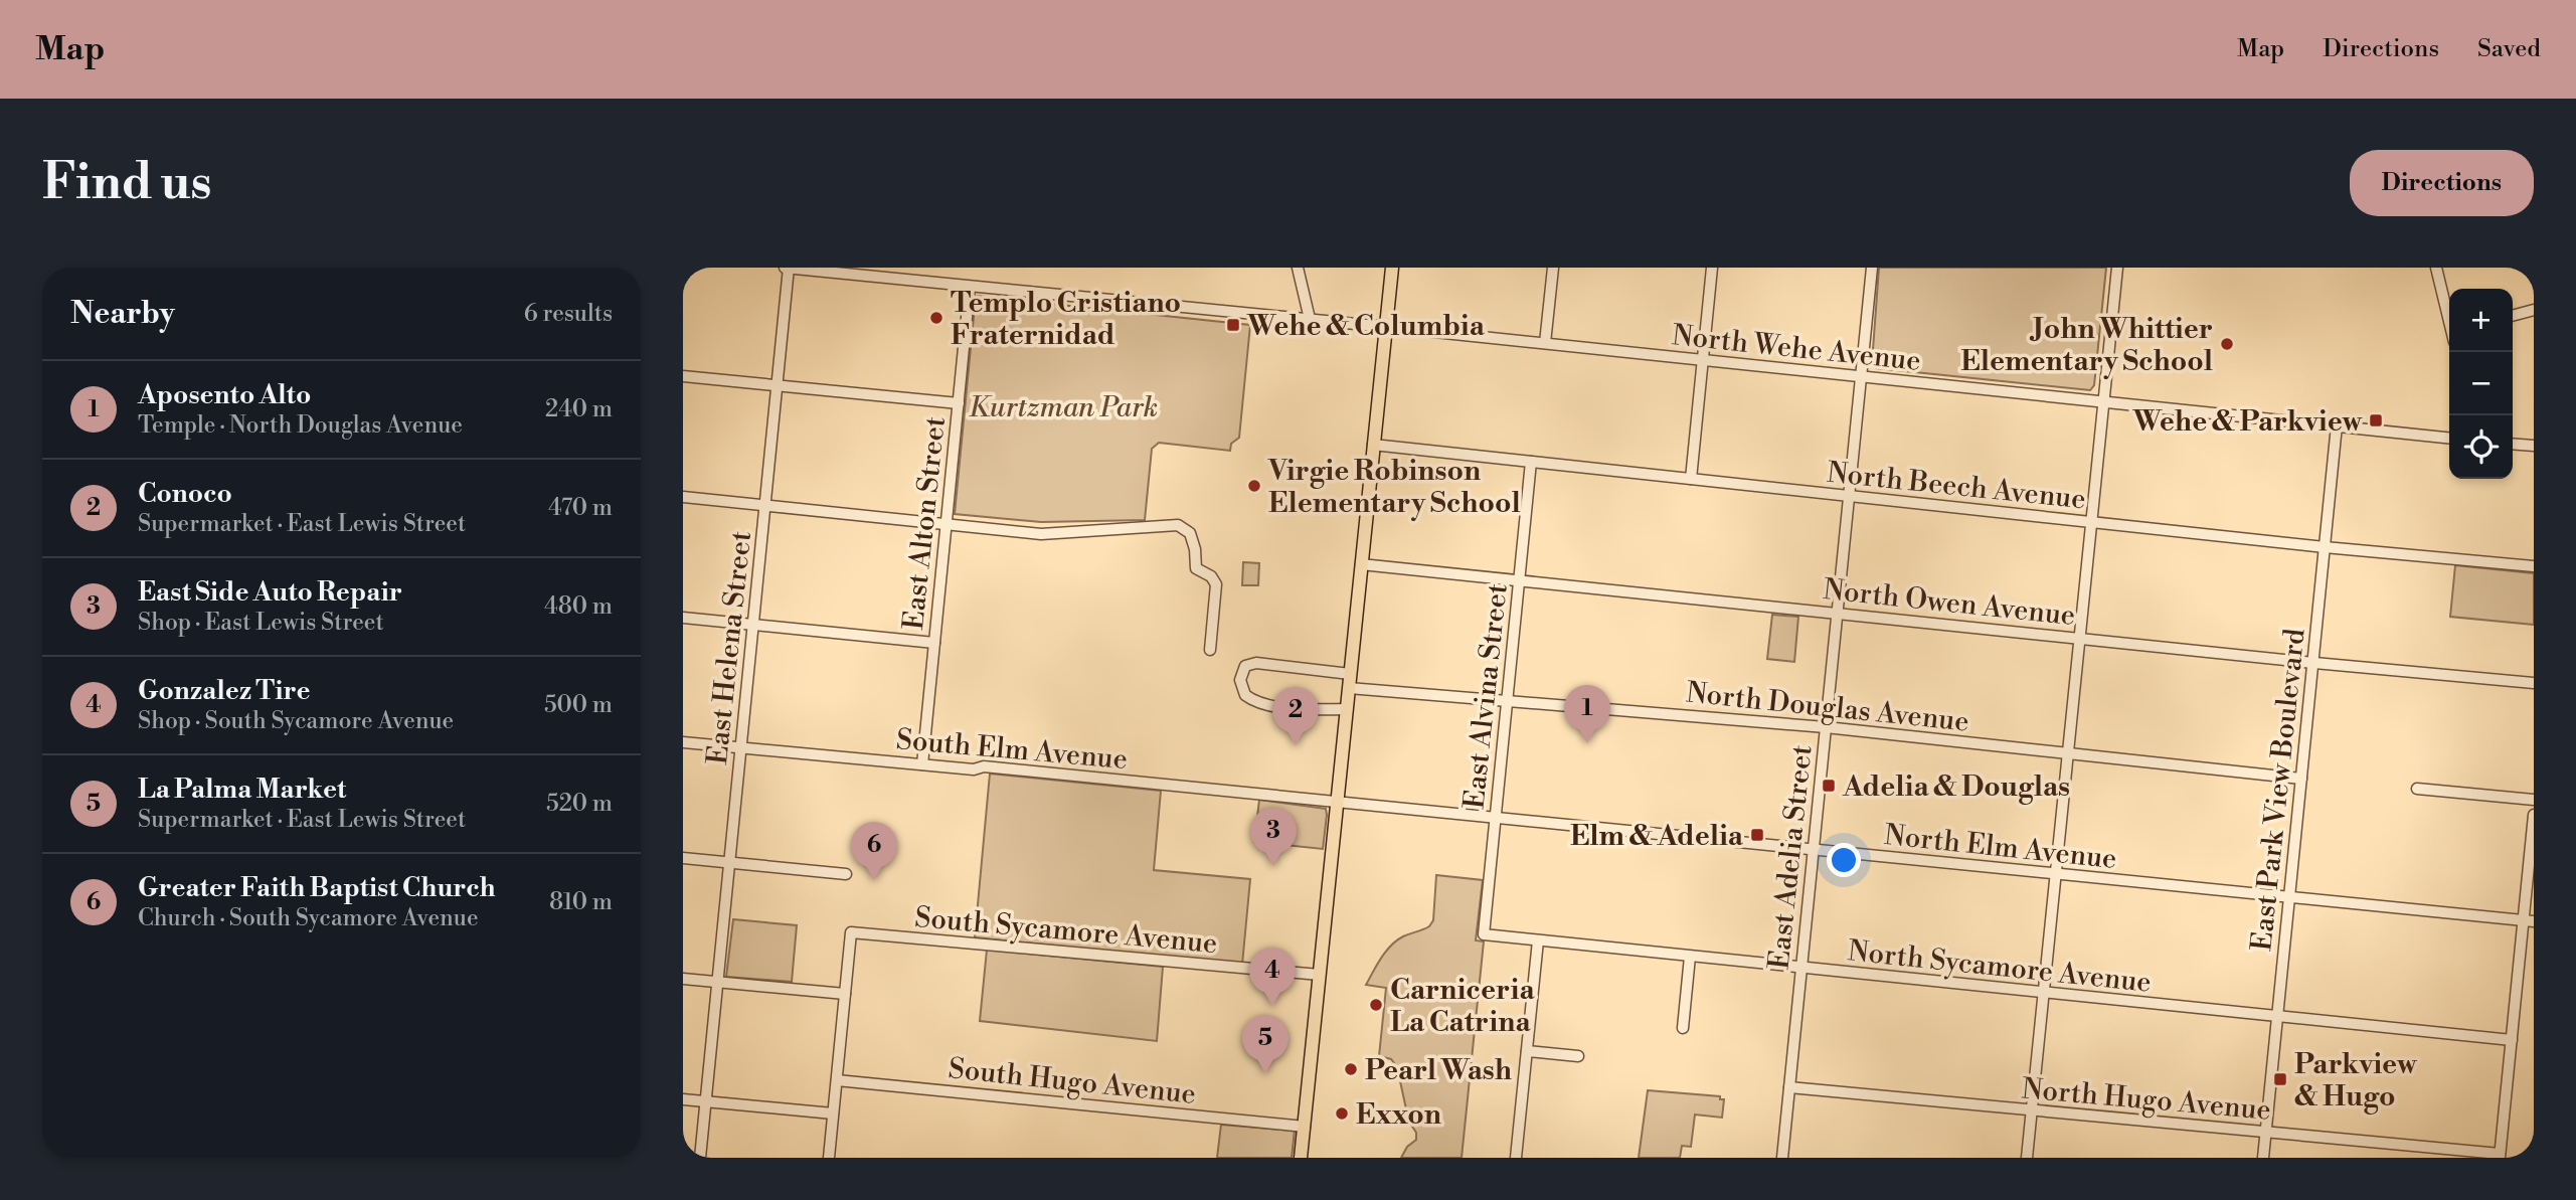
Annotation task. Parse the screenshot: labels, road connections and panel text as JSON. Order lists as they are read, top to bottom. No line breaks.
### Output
{"streets":{"street":["North Wehe Avenue","North Beech Avenue","East Alton Street","North Owen Avenue","East Helena Street","East Alvina Street","North Douglas Avenue","South Elm Avenue","East Park View Boulevard","North Elm Avenue","East Adelia Street","South Sycamore Avenue","North Sycamore Avenue","South Hugo Avenue","North Hugo Avenue"]},"crossings":[["North Wehe Avenue","East Alton Street"],["North Wehe Avenue","East Helena Street"],["North Wehe Avenue","East Park View Boulevard"],["North Wehe Avenue","East Adelia Street"],["North Beech Avenue","East Alvina Street"],["North Beech Avenue","East Park View Boulevard"],["North Beech Avenue","East Adelia Street"],["East Alton Street","South Elm Avenue"],["North Owen Avenue","East Alvina Street"],["North Owen Avenue","East Park View Boulevard"],["North Owen Avenue","East Adelia Street"],["East Helena Street","South Elm Avenue"],["East Alvina Street","North Douglas Avenue"],["East Alvina Street","North Elm Avenue"],["East Alvina Street","North Sycamore Avenue"],["North Douglas Avenue","East Park View Boulevard"],["North Douglas Avenue","East Adelia Street"],["South Elm Avenue","North Elm Avenue"],["East Park View Boulevard","North Elm Avenue"],["East Park View Boulevard","North Sycamore Avenue"],["East Park View Boulevard","North Hugo Avenue"],["North Elm Avenue","East Adelia Street"],["East Adelia Street","North Sycamore Avenue"],["East Adelia Street","North Hugo Avenue"]],"parks":["Kurtzman Park"],"places":{"other":["Templo Cristiano Fraternidad","John Whittier Elementary School","Virgie Robinson Elementary School","Carniceria La Catrina","Pearl Wash","Exxon"],"transit":["Wehe & Columbia","Wehe & Parkview","Adelia & Douglas","Elm & Adelia","Parkview & Hugo"]},"page":{"header":"Map","nav":["Map","Directions","Saved"],"buttons":"Directions","title":"Find us","heading":["Nearby","6 results"],"map_buttons":["+","−"],"list":[{"mark":"1","name":"Aposento Alto","note":"Temple · North Douglas Avenue","value":"240 m"},{"mark":"2","name":"Conoco","note":"Supermarket · East Lewis Street","value":"470 m"},{"mark":"3","name":"East Side Auto Repair","note":"Shop · East Lewis Street","value":"480 m"},{"mark":"4","name":"Gonzalez Tire","note":"Shop · South Sycamore Avenue","value":"500 m"},{"mark":"5","name":"La Palma Market","note":"Supermarket · East Lewis Street","value":"520 m"},{"mark":"6","name":"Greater Faith Baptist Church","note":"Church · South Sycamore Avenue","value":"810 m"}],"pins":["1","2","3","6","4","5"]}}
